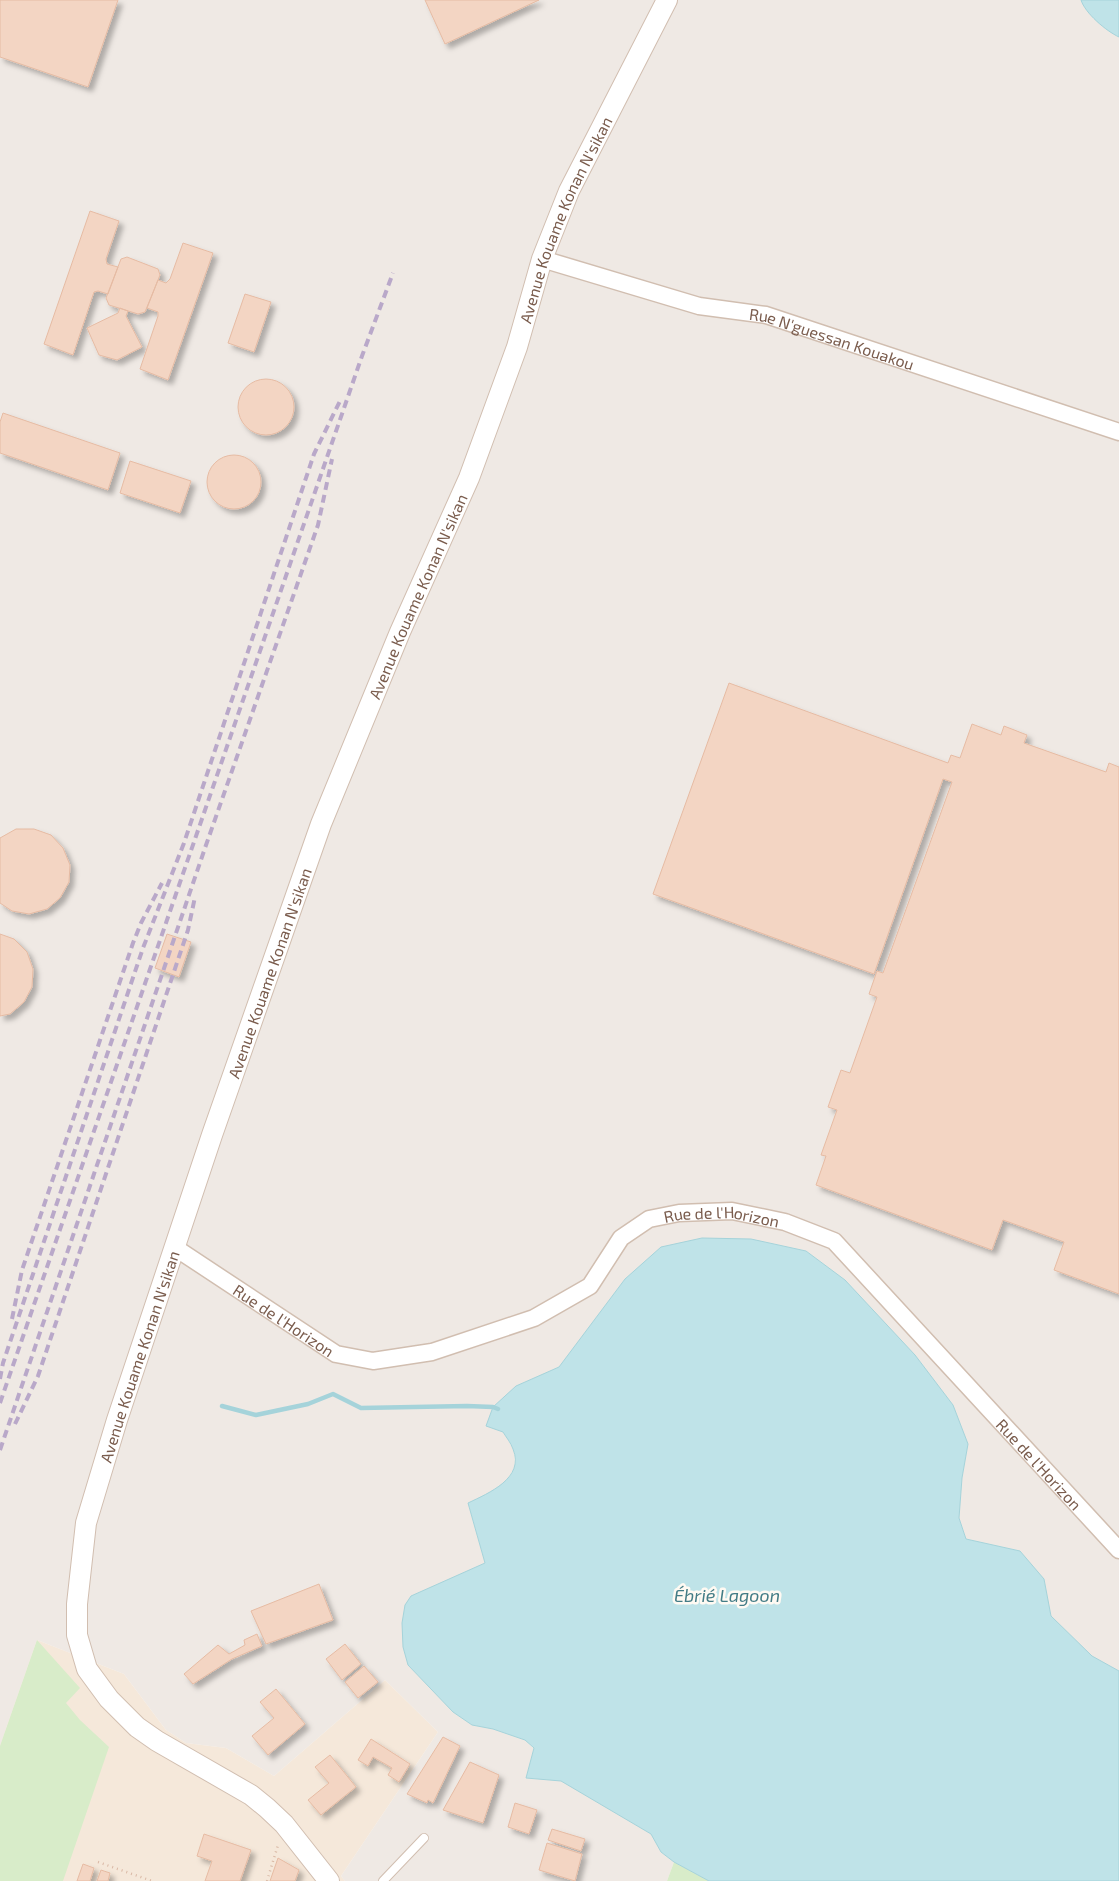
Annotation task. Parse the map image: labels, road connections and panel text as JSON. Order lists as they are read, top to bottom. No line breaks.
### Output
{"streets":{"street":["Avenue Kouame Konan N'sikan","Rue N'guessan Kouakou","Rue de l'Horizon"]},"crossings":[["Avenue Kouame Konan N'sikan","Rue N'guessan Kouakou"],["Avenue Kouame Konan N'sikan","Rue de l'Horizon"]],"water":["Ébrié Lagoon"]}
